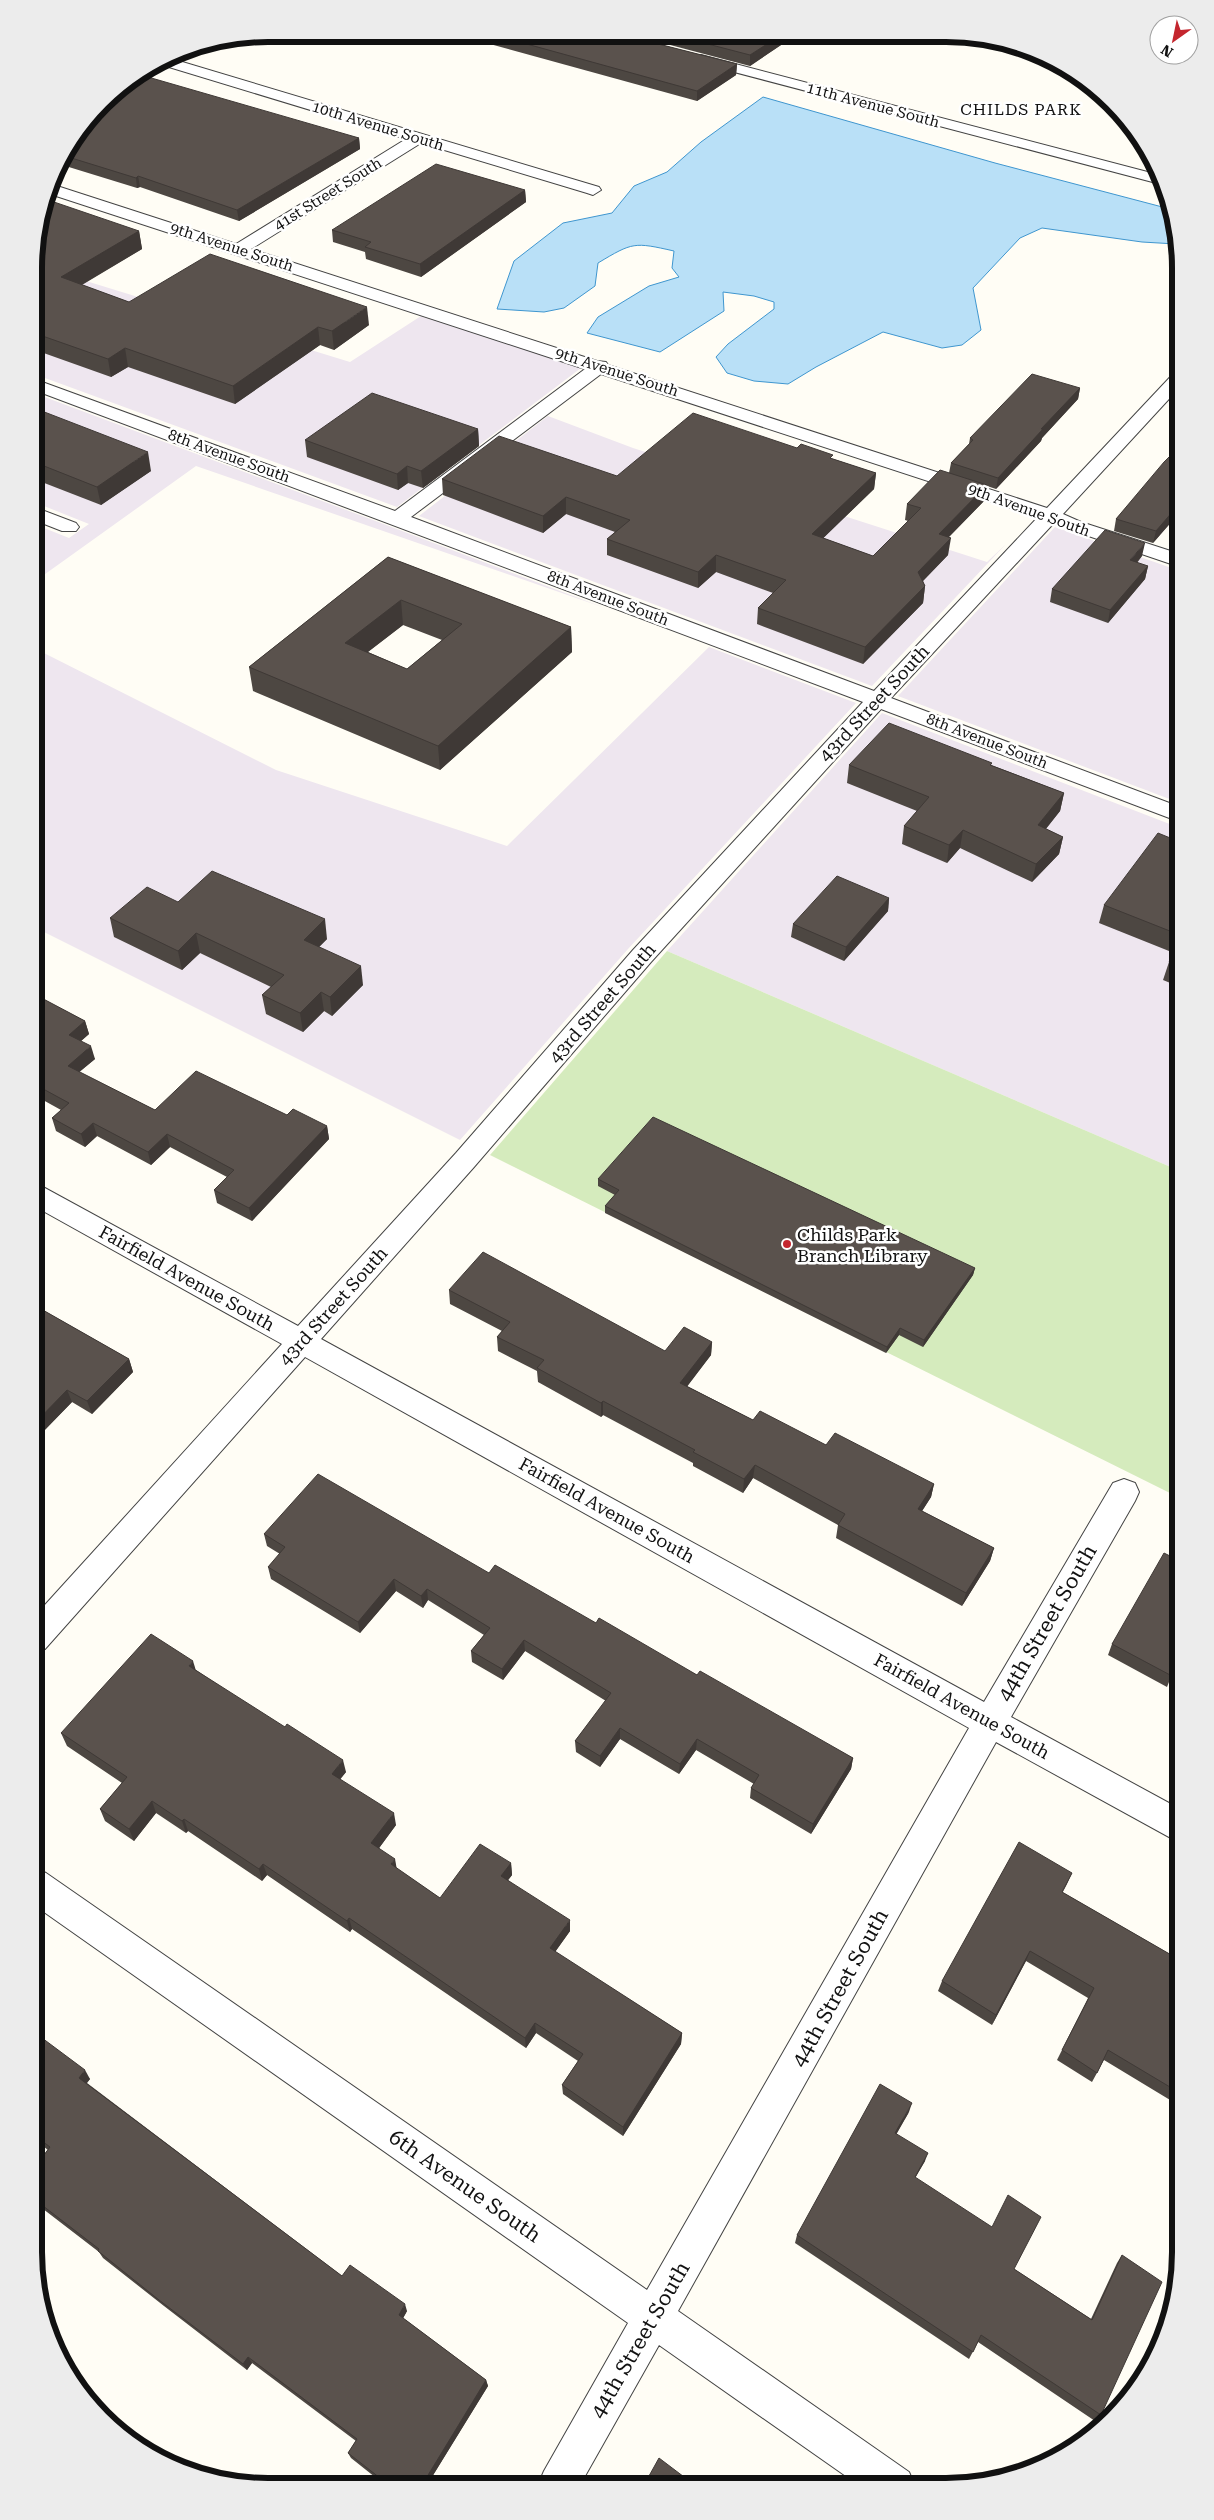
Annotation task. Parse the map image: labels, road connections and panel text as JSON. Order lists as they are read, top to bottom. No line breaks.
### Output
{"streets":{"street":["11th Avenue South","10th Avenue South","41st Street South","9th Avenue South","8th Avenue South","43rd Street South","Fairfield Avenue South","44th Street South","6th Avenue South"]},"crossings":[["10th Avenue South","41st Street South"],["41st Street South","9th Avenue South"],["9th Avenue South","43rd Street South"],["8th Avenue South","43rd Street South"],["43rd Street South","Fairfield Avenue South"],["Fairfield Avenue South","44th Street South"],["44th Street South","6th Avenue South"]],"districts":["CHILDS PARK"],"places":["Childs Park Branch Library"],"north":"bottom left"}
